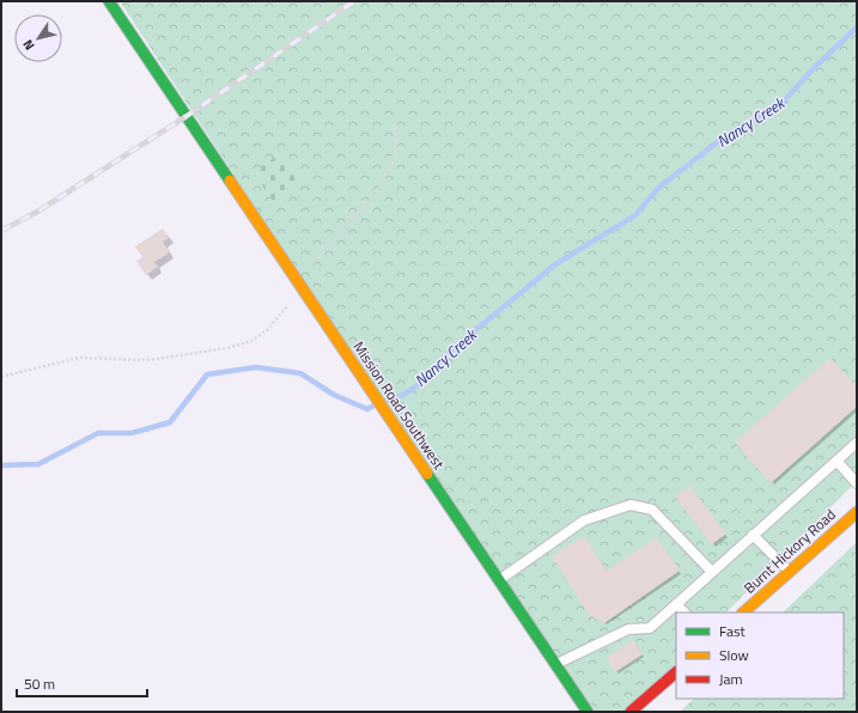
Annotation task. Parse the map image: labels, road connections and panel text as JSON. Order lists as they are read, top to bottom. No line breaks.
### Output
{"streets":{"main road":["Mission Road Southwest","Burnt Hickory Road"]},"water":["Nancy Creek"],"legend":["Fast","Slow","Jam"],"scale_bar":"50 m","north":"bottom left"}
